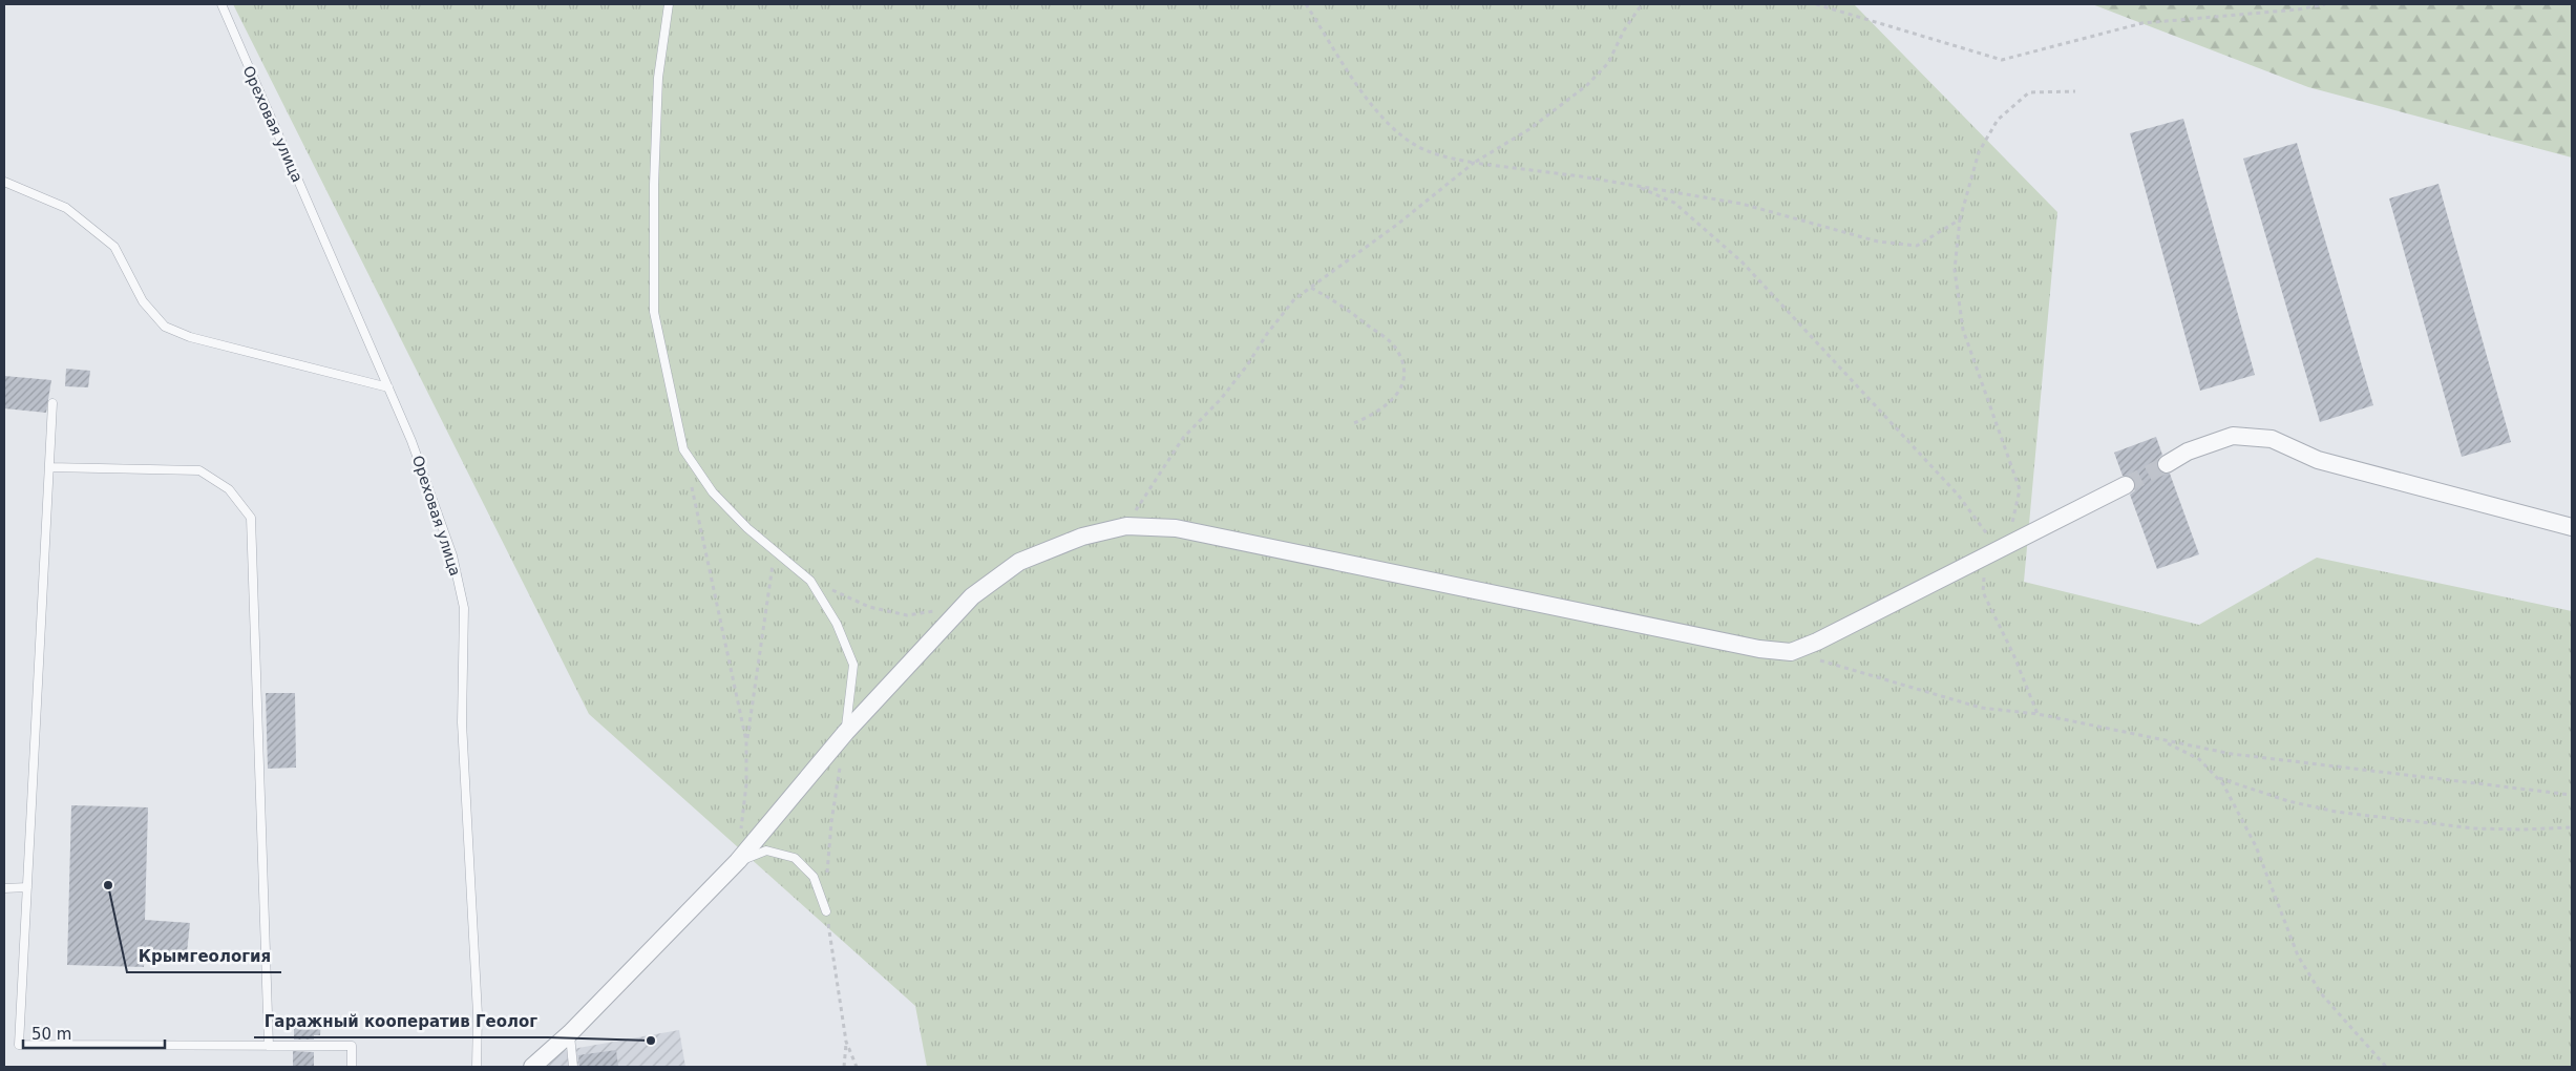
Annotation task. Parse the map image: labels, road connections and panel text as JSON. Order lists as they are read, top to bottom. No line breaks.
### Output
{"streets":{"lane":["Ореховая улица"]},"places":["Крымгеология","Гаражный кооператив Геолог"],"scale_bar":"50 m"}
